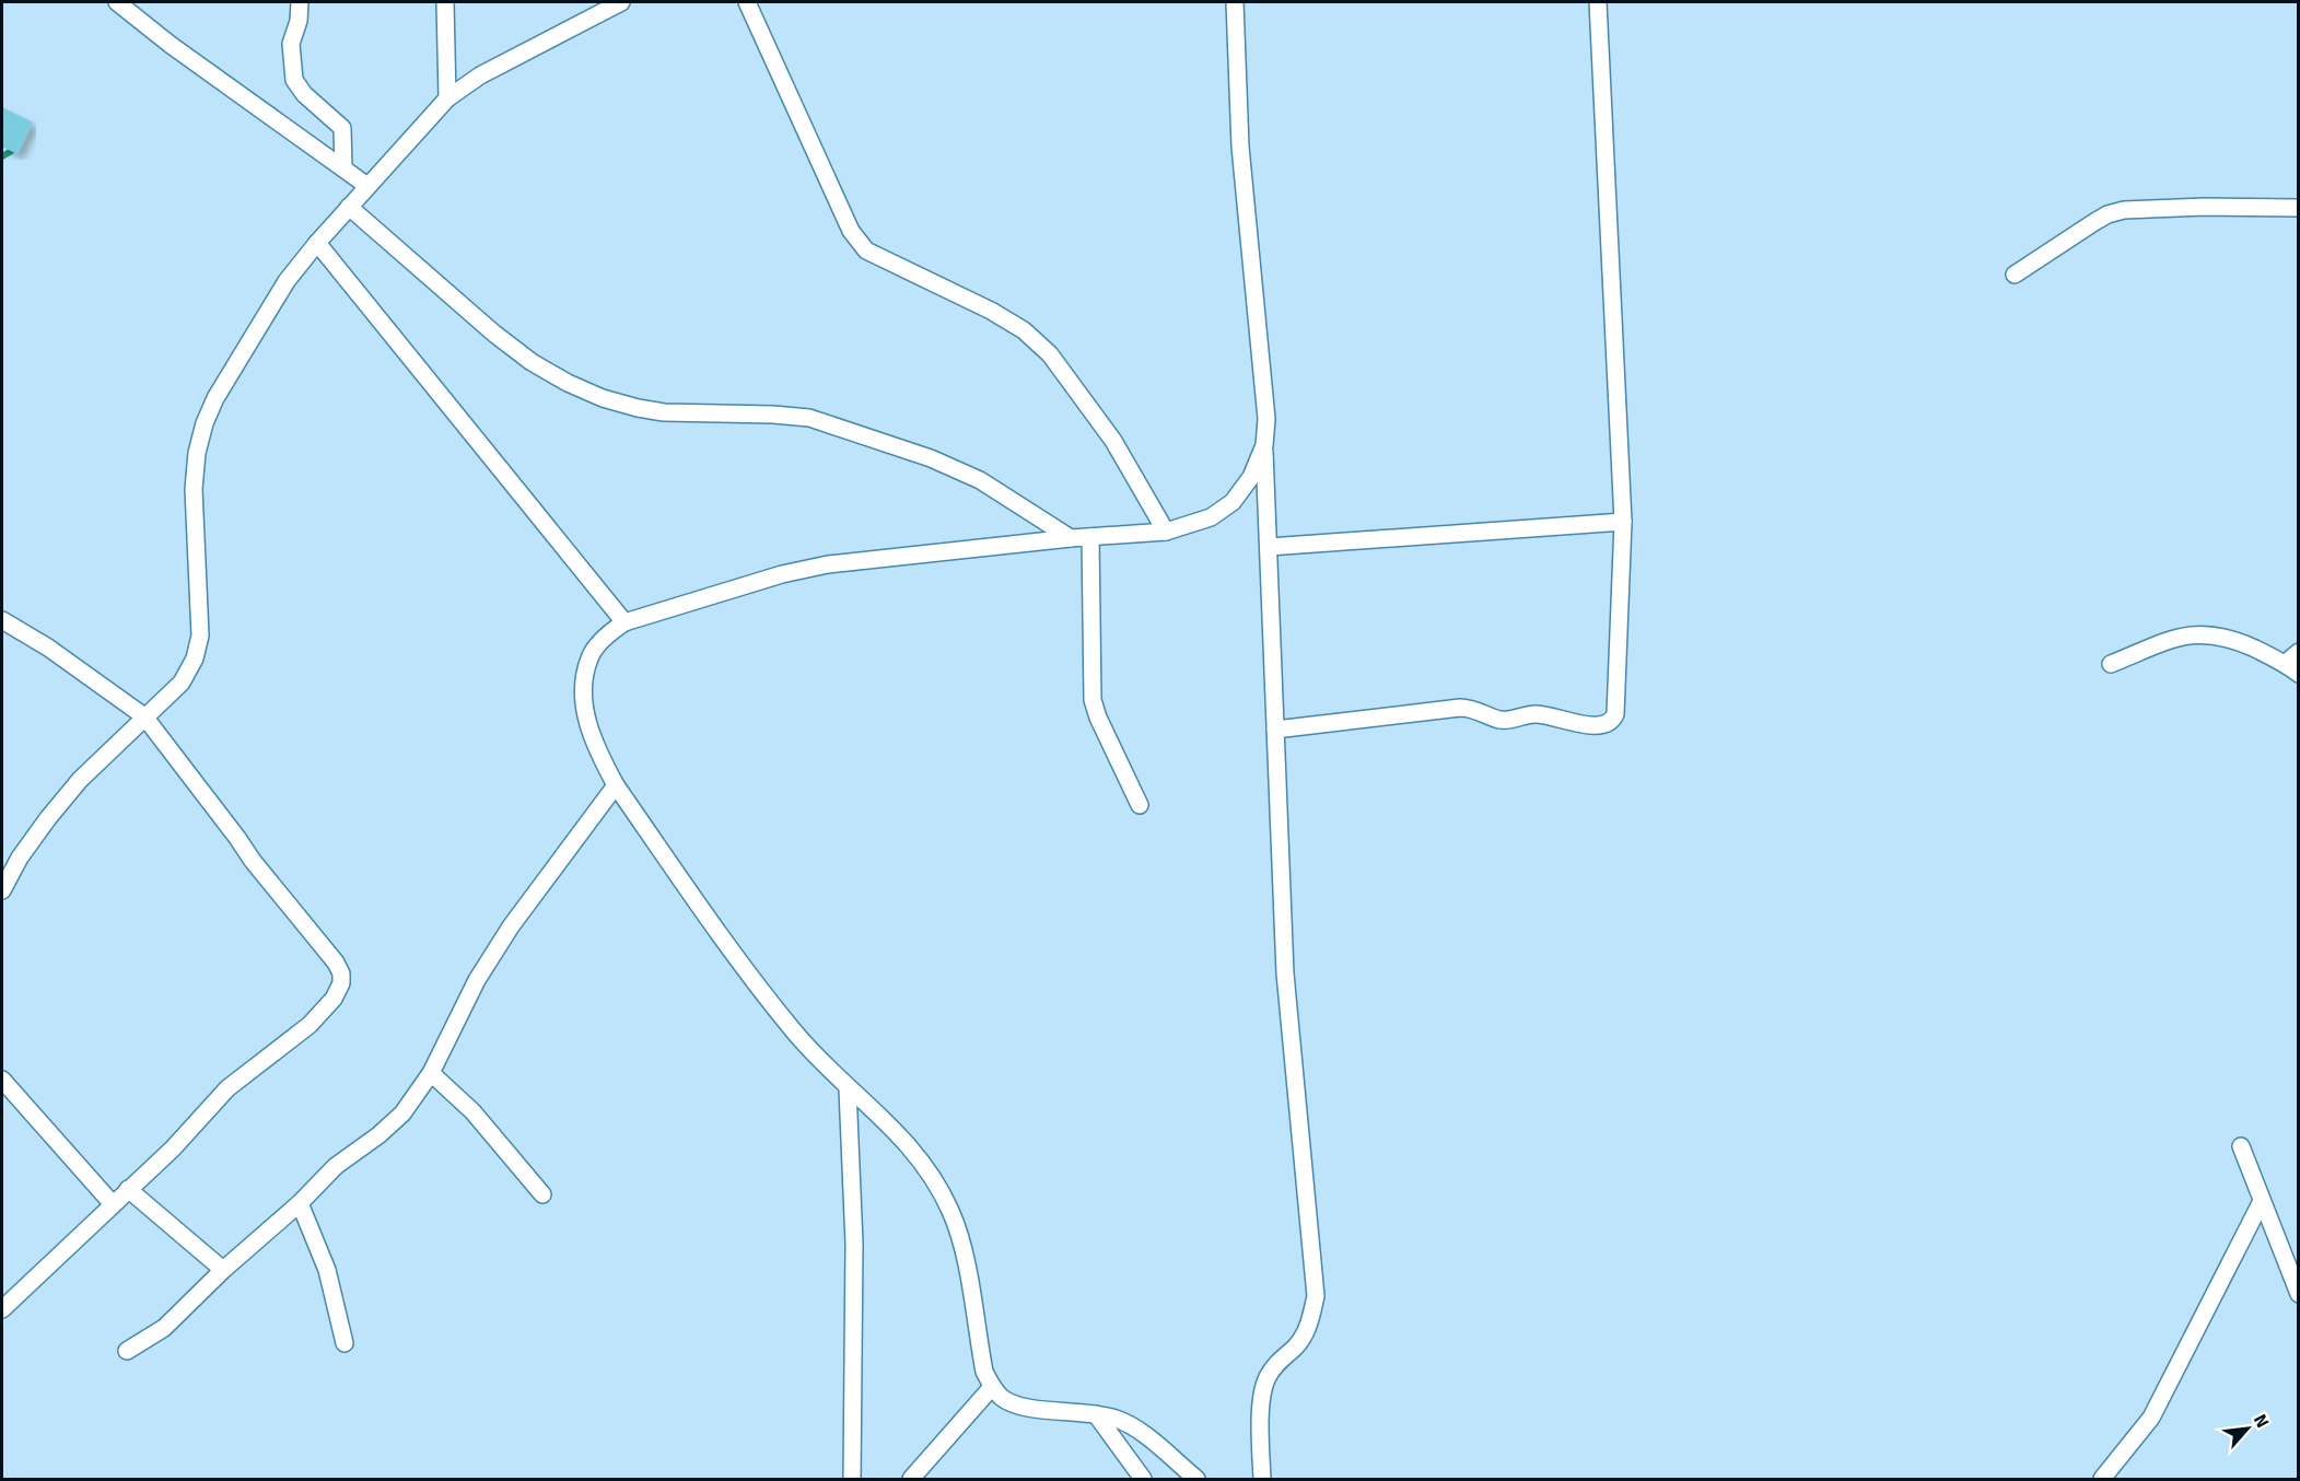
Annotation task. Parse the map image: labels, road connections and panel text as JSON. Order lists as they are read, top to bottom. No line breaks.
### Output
{"north":"top right"}
